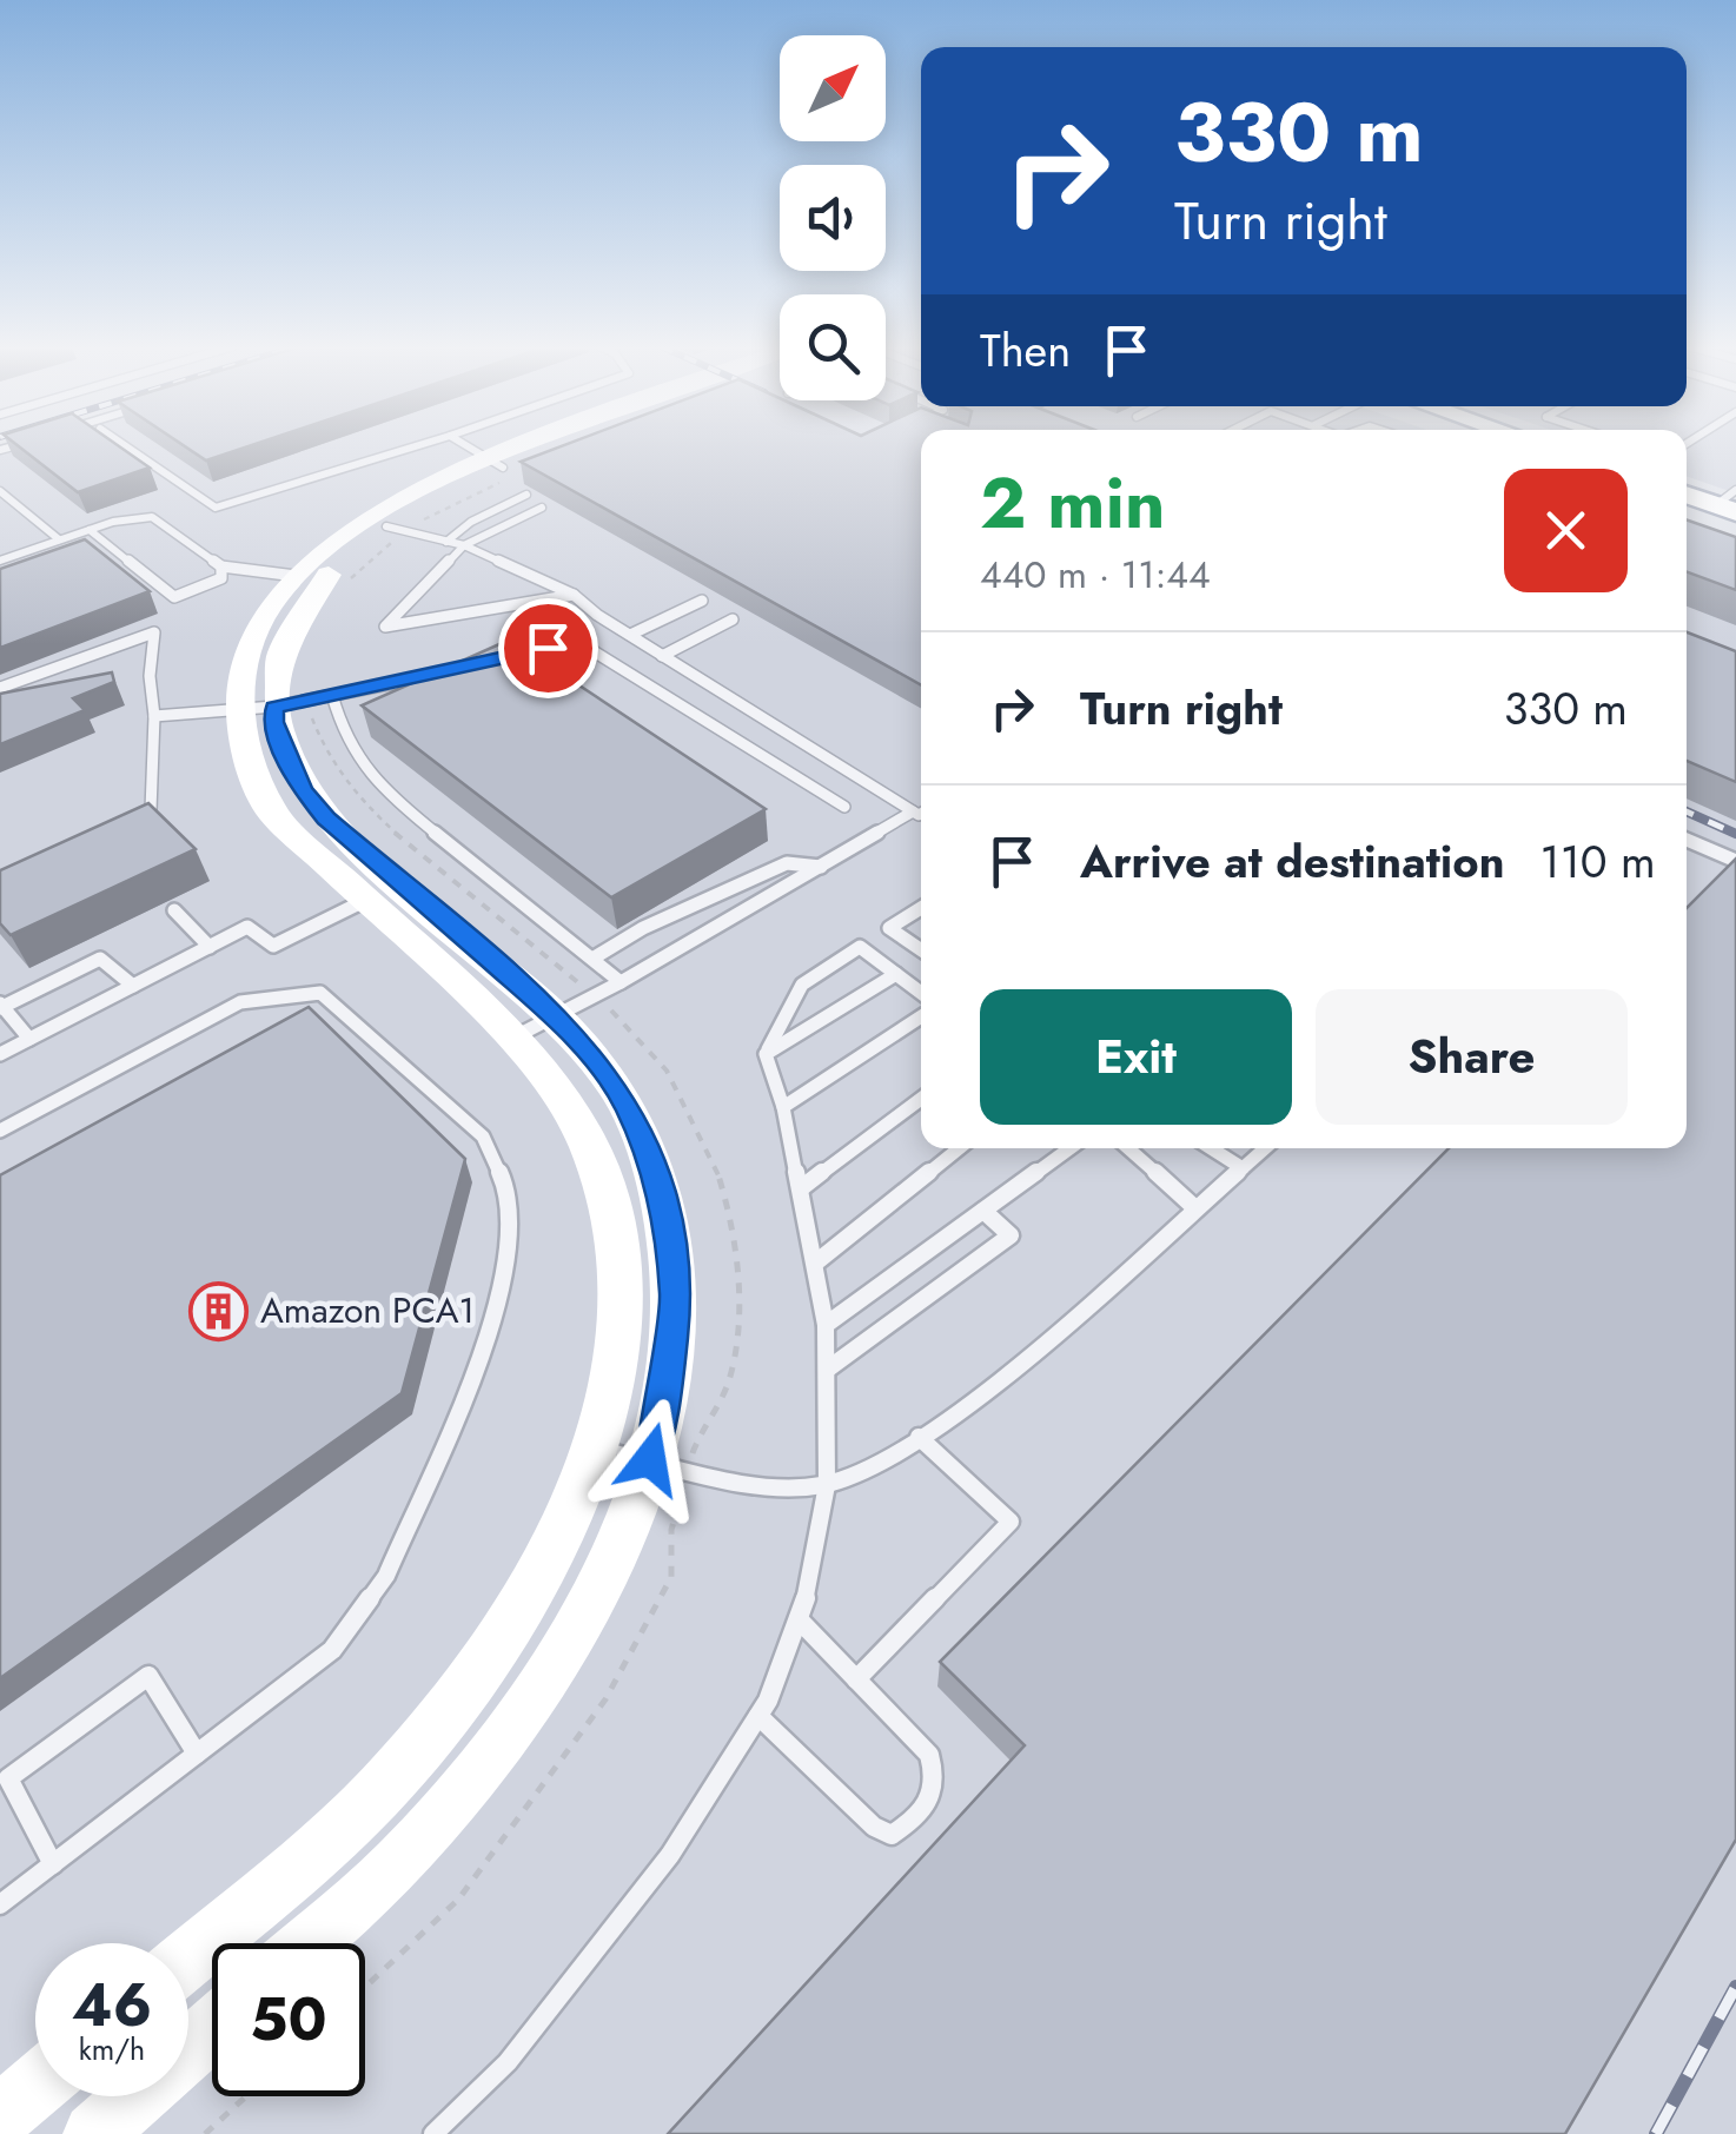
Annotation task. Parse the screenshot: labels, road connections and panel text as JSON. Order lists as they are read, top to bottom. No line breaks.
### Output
{"places":{"building":["Amazon PCA1"]},"north":"top right","page":{"turn":["330 m","Turn right"],"then":"Then","heading":["2 min","440 m · 11:44"],"list":[{"name":"Turn right","value":"330 m"},{"name":"Arrive at destination","value":"110 m"}],"buttons":["Exit","Share"],"speed":"46 km/h","limit":"50"}}
